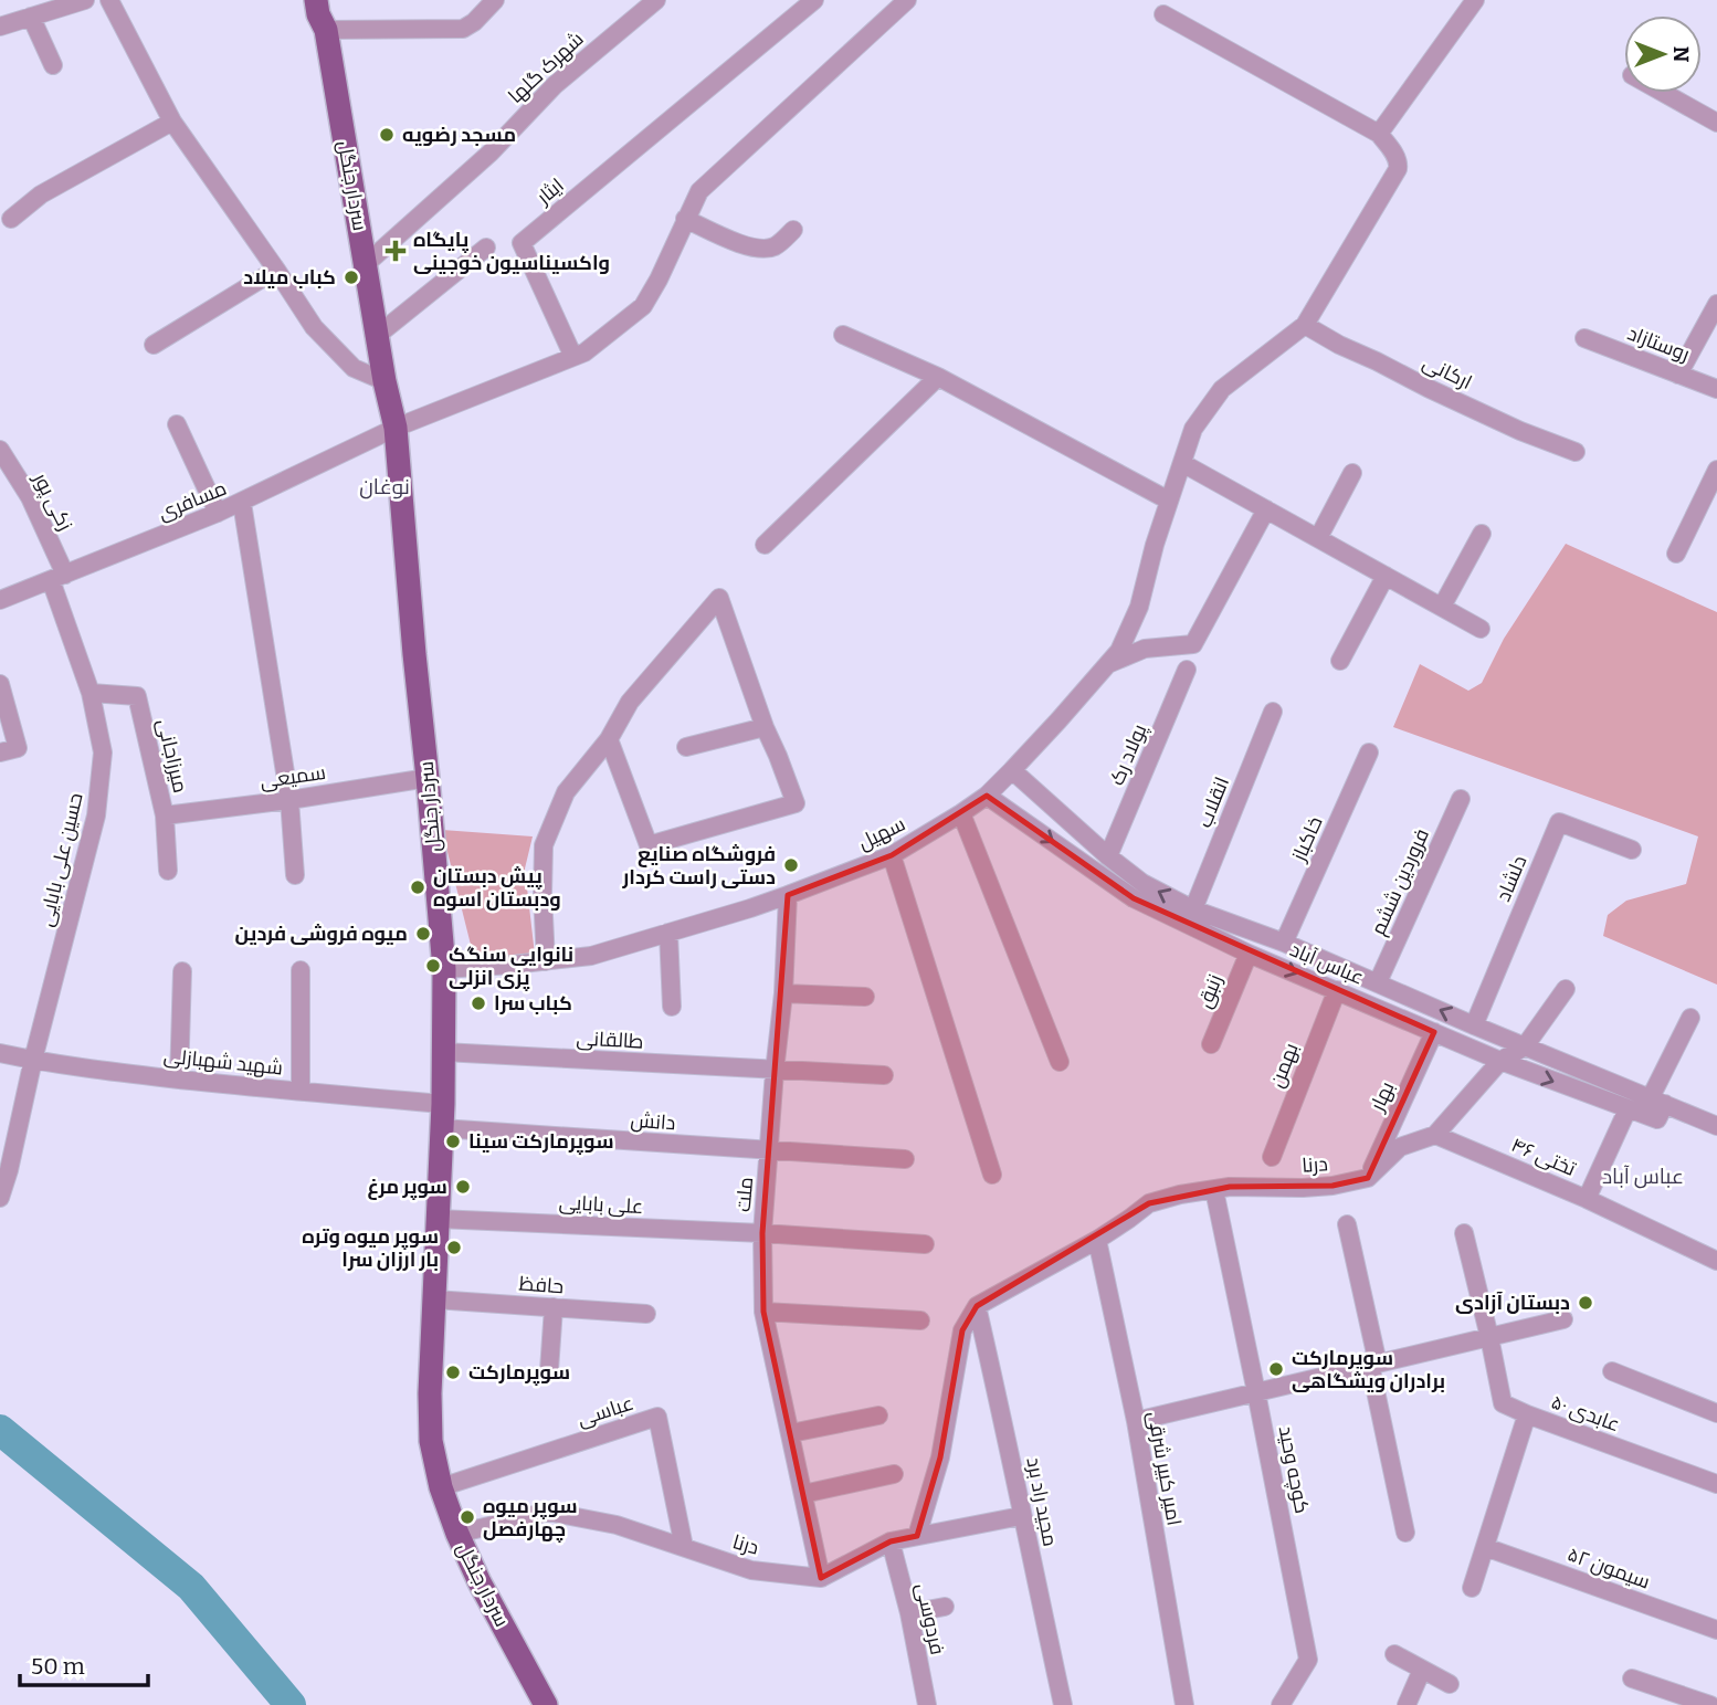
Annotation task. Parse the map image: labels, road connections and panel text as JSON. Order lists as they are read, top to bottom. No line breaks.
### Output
{"streets":{"main road":["سردار جنگل"],"street":["شهرک گلها","ایثار","روستازاد","ارکانی","مسافری","زکی پور","پولاد رک","میرزاجانی","سمیعی","انقلاب","سهیل","خاکباز","حسین علی بابایی","دلشاد","فروردین ششم","عباس آباد","زنبق","طالقانی","شهید شهبازلی","بهمن","بهار","دانش","تختی ۴۶","درنا","ملت","علی بابایی","حافظ","عباسی","عابدی ۵۰","امیر کبیر شرقی","کوچه وحید","مجید راد برد","سیمون ۵۲","فردوسی"]},"crossings":[["شهرک گلها","سردار جنگل"],["سردار جنگل","مسافری"],["سردار جنگل","سمیعی"],["سردار جنگل","سهیل"],["سردار جنگل","طالقانی"],["سردار جنگل","شهید شهبازلی"],["سردار جنگل","دانش"],["سردار جنگل","درنا"],["سردار جنگل","علی بابایی"],["سردار جنگل","حافظ"],["سردار جنگل","عباسی"],["ارکانی","سهیل"],["مسافری","زکی پور"],["مسافری","حسین علی بابایی"],["زکی پور","حسین علی بابایی"],["پولاد رک","عباس آباد"],["میرزاجانی","سمیعی"],["میرزاجانی","حسین علی بابایی"],["انقلاب","عباس آباد"],["سهیل","عباس آباد"],["سهیل","ملت"],["خاکباز","عباس آباد"],["حسین علی بابایی","شهید شهبازلی"],["دلشاد","عباس آباد"],["فروردین ششم","عباس آباد"],["عباس آباد","زنبق"],["عباس آباد","بهمن"],["عباس آباد","بهار"],["طالقانی","ملت"],["بهار","درنا"],["دانش","ملت"],["درنا","ملت"],["درنا","عباسی"],["درنا","امیر کبیر شرقی"],["درنا","کوچه وحید"],["درنا","مجید راد برد"],["ملت","علی بابایی"]],"districts":["نوغان","عباس آباد"],"places":{"other":["مسجد رضویه","کباب میلاد","فروشگاه صنایع دستی راست کردار","پیش دبستان ودبستان اسوه","میوه فروشی فردین","نانوایی سنگک پزی انزلی","کباب سرا","سوپرمارکت سینا","سوپر مرغ","سوپر میوه وتره بار ارزان سرا","دبستان آزادی","سوپرمارکت برادران ویشگاهی","سوپرمارکت","سوپر میوه چهارفصل"],"health":["پایگاه واکسیناسیون خوجینی"]},"scale_bar":"50 m","north":"right"}
